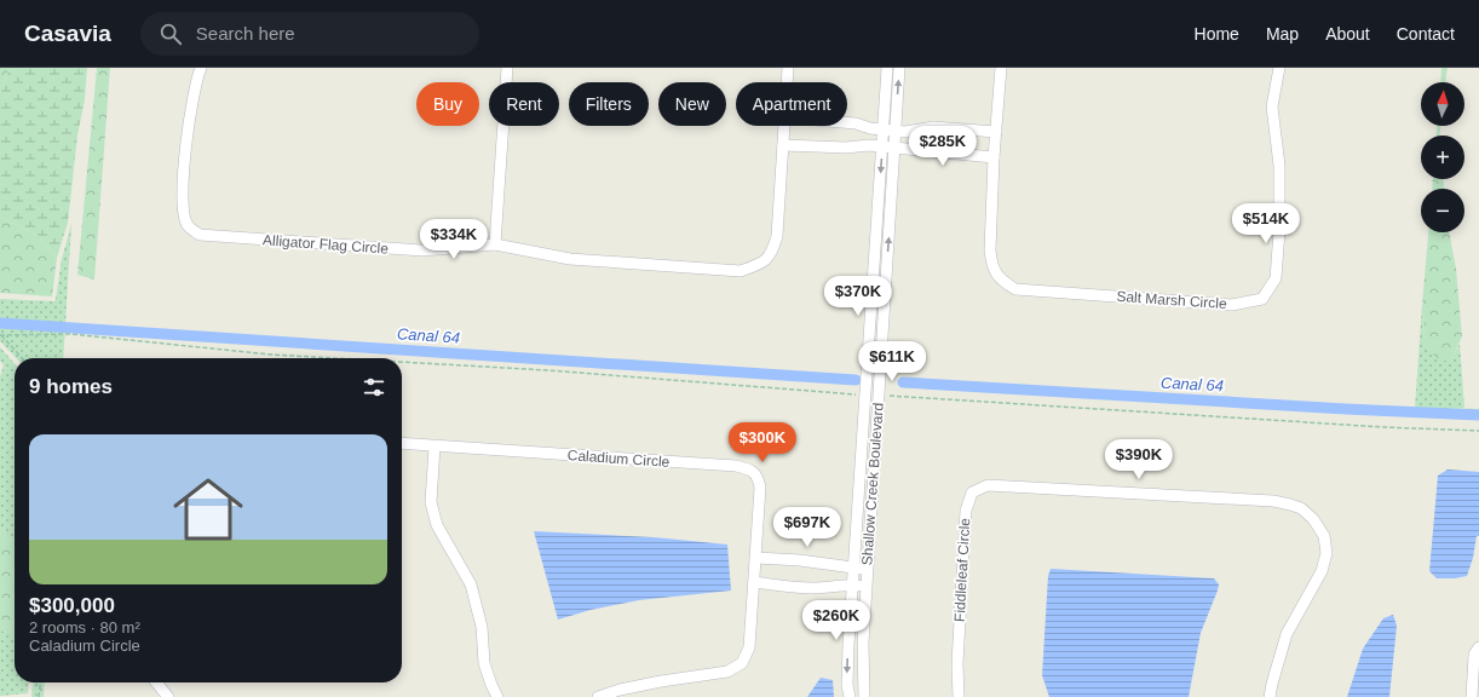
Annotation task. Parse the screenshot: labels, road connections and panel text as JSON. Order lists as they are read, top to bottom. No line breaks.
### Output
{"streets":{"street":["Alligator Flag Circle","Salt Marsh Circle","Caladium Circle","Shallow Creek Boulevard","Fiddleleaf Circle"]},"water":["Canal 64"],"north":"top","page":{"header":"Casavia","search":"Search here","nav":["Home","Map","About","Contact"],"map_buttons":["+","−"],"chip":["Buy","Rent","Filters","New","Apartment"],"price":["$285K","$514K","$334K","$370K","$611K","$300K","$390K","$697K","$260K"],"heading":"9 homes","list":[{"name":"$300,000","note":"2 rooms · 80 m² · Caladium Circle"}]}}
